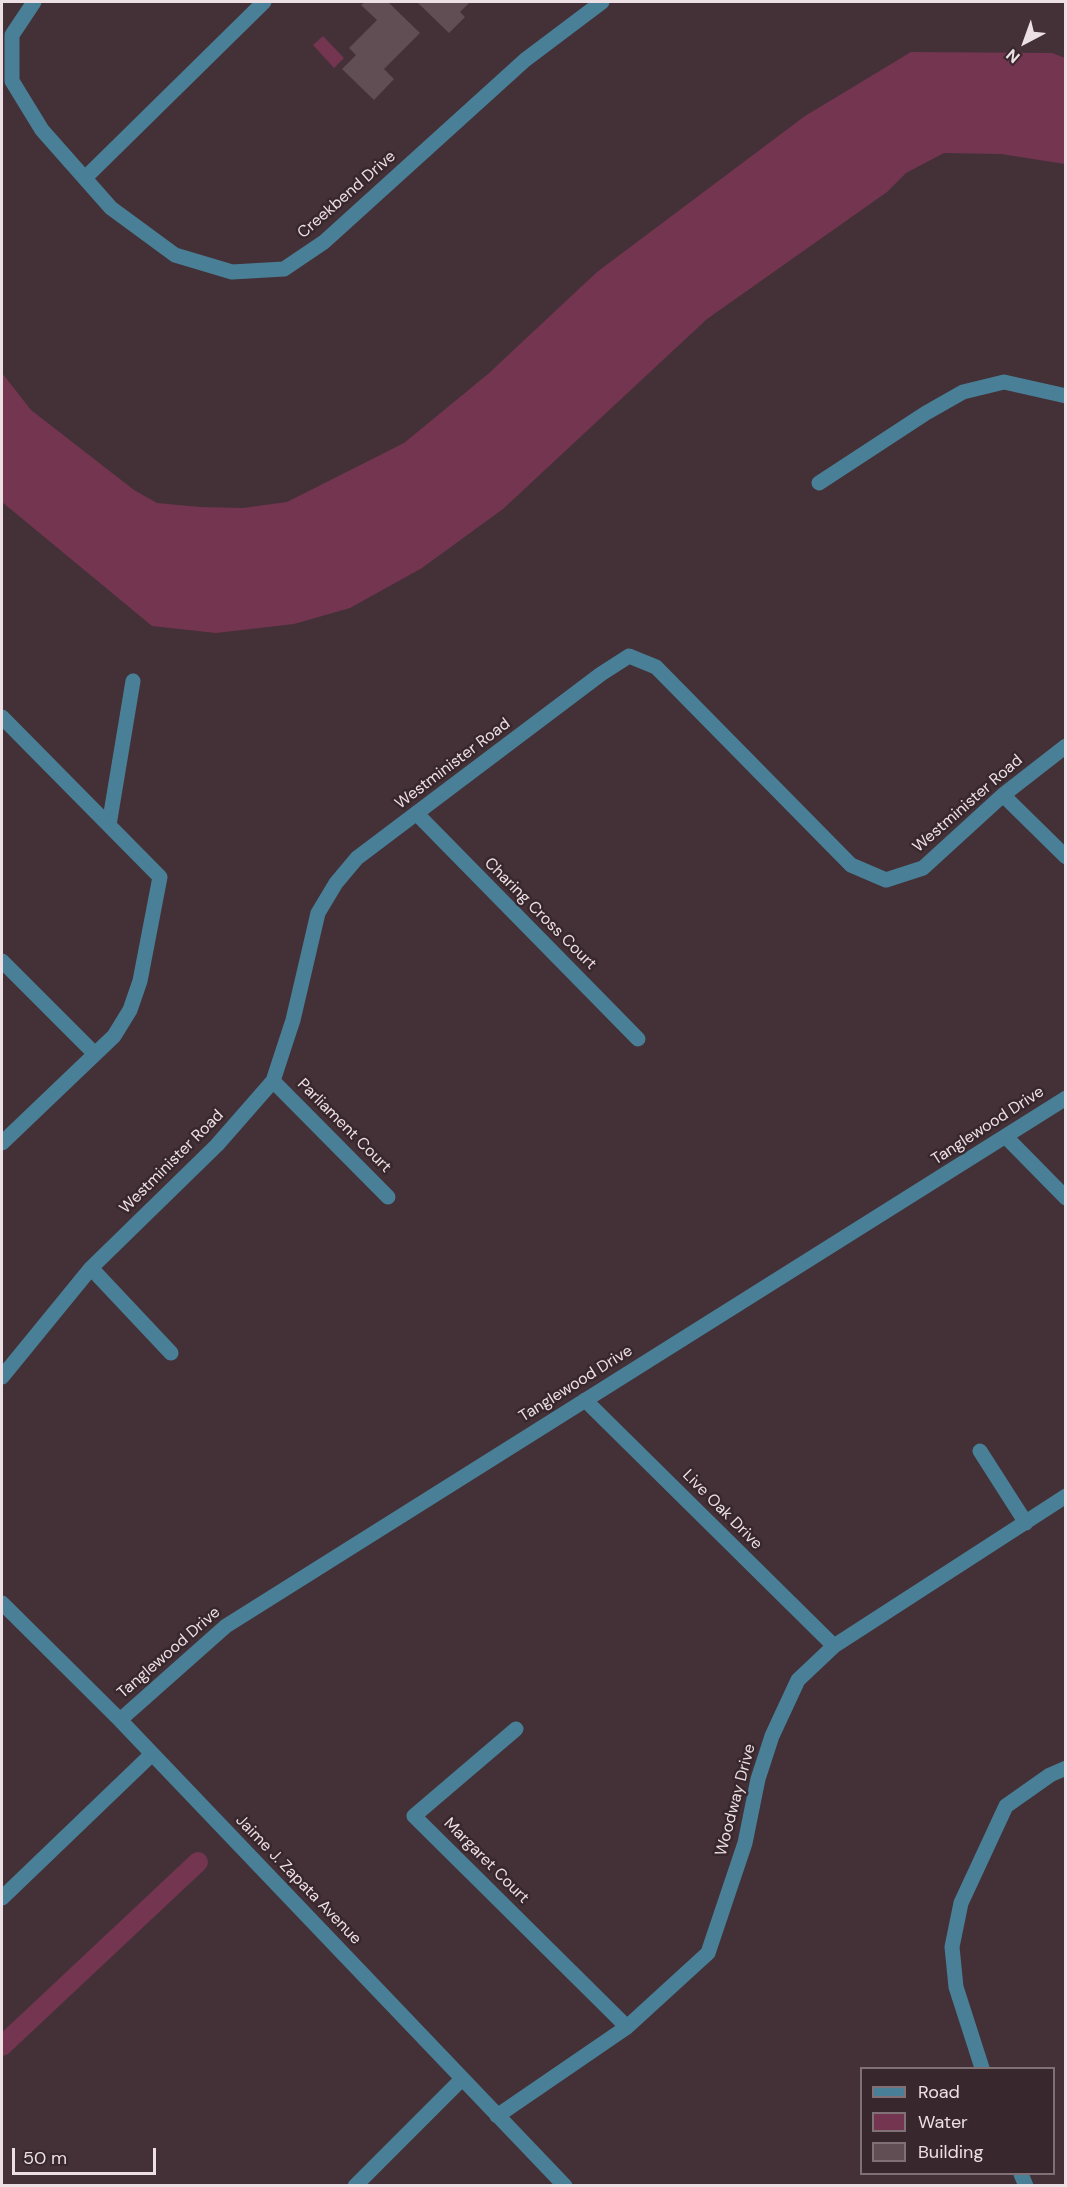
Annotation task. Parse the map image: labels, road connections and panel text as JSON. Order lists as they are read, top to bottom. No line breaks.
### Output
{"streets":{"street":["Creekbend Drive","Westminister Road","Charing Cross Court","Parliament Court","Tanglewood Drive","Live Oak Drive","Woodway Drive","Margaret Court","Jaime J. Zapata Avenue"]},"crossings":[["Westminister Road","Charing Cross Court"],["Westminister Road","Parliament Court"],["Tanglewood Drive","Live Oak Drive"],["Tanglewood Drive","Jaime J. Zapata Avenue"],["Live Oak Drive","Woodway Drive"],["Woodway Drive","Margaret Court"],["Woodway Drive","Jaime J. Zapata Avenue"]],"legend":["Road","Water","Building"],"scale_bar":"50 m","north":"bottom left"}
